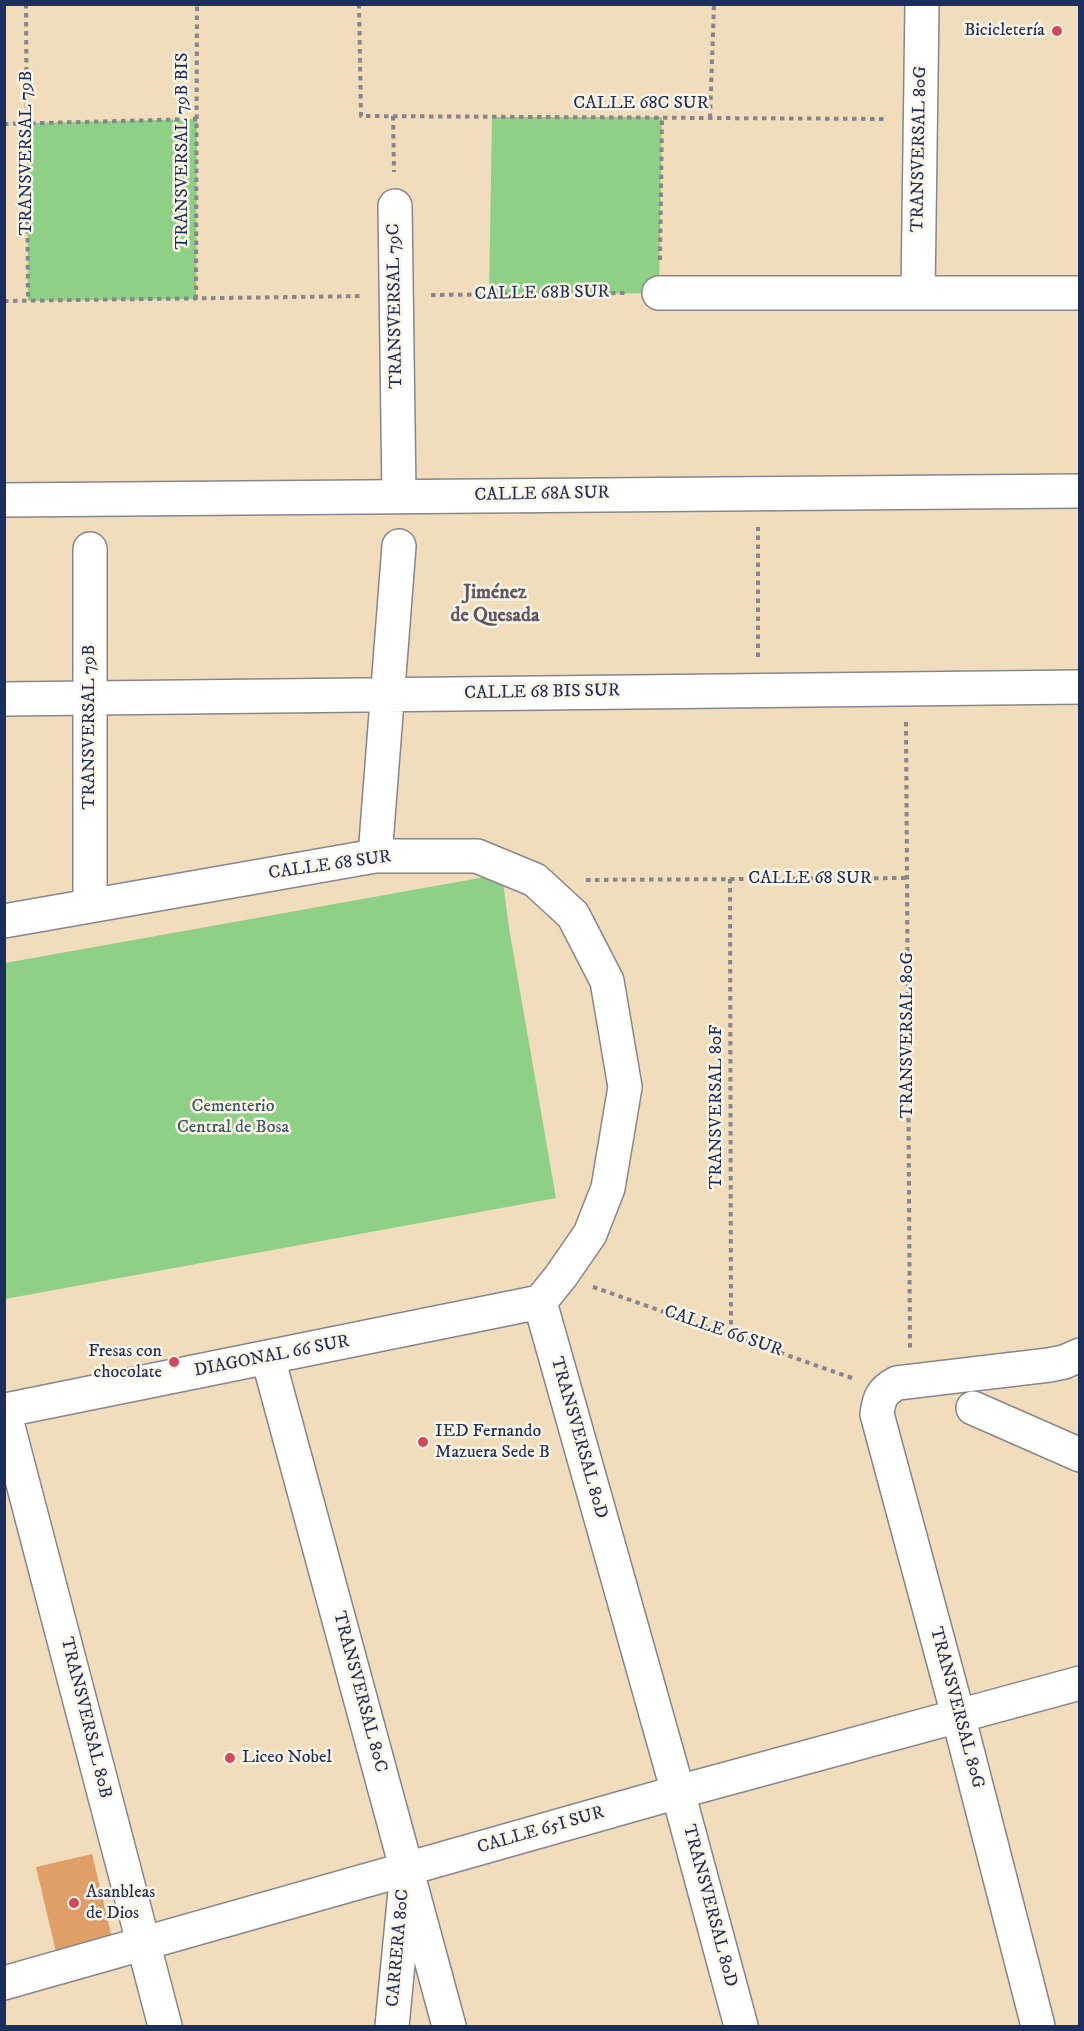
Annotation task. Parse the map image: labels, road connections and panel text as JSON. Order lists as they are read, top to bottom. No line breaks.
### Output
{"streets":{"street":["TRANSVERSAL 80G","TRANSVERSAL 79B","TRANSVERSAL 79C","CALLE 68A SUR","CALLE 68 BIS SUR","CALLE 68 SUR","DIAGONAL 66 SUR","TRANSVERSAL 80D","TRANSVERSAL 80C","TRANSVERSAL 80B","CALLE 65I SUR","CARRERA 80C"],"path":["CALLE 68C SUR","TRANSVERSAL 79B BIS","CALLE 68B SUR","TRANSVERSAL 80F","CALLE 66 SUR"]},"crossings":[["CALLE 68C SUR","TRANSVERSAL 80G"],["CALLE 68C SUR","TRANSVERSAL 79C"],["TRANSVERSAL 80G","CALLE 68 BIS SUR"],["TRANSVERSAL 80G","CALLE 68 SUR"],["TRANSVERSAL 80G","CALLE 66 SUR"],["TRANSVERSAL 80G","CALLE 65I SUR"],["TRANSVERSAL 79B BIS","CALLE 68B SUR"],["TRANSVERSAL 79B","CALLE 68B SUR"],["TRANSVERSAL 79B","CALLE 68 BIS SUR"],["TRANSVERSAL 79B","CALLE 68 SUR"],["CALLE 68B SUR","TRANSVERSAL 79C"],["TRANSVERSAL 79C","CALLE 68A SUR"],["CALLE 68 SUR","TRANSVERSAL 80F"],["TRANSVERSAL 80F","CALLE 66 SUR"],["DIAGONAL 66 SUR","TRANSVERSAL 80D"],["DIAGONAL 66 SUR","TRANSVERSAL 80C"],["DIAGONAL 66 SUR","TRANSVERSAL 80B"],["TRANSVERSAL 80D","CALLE 65I SUR"],["TRANSVERSAL 80C","CALLE 65I SUR"],["TRANSVERSAL 80C","CARRERA 80C"],["TRANSVERSAL 80B","CALLE 65I SUR"],["CALLE 65I SUR","CARRERA 80C"]],"districts":["Jiménez de Quesada"],"parks":["Cementerio Central de Bosa"],"places":["Bicicletería","Fresas con chocolate","IED Fernando Mazuera Sede B","Liceo Nobel","Asanbleas de Dios"]}
